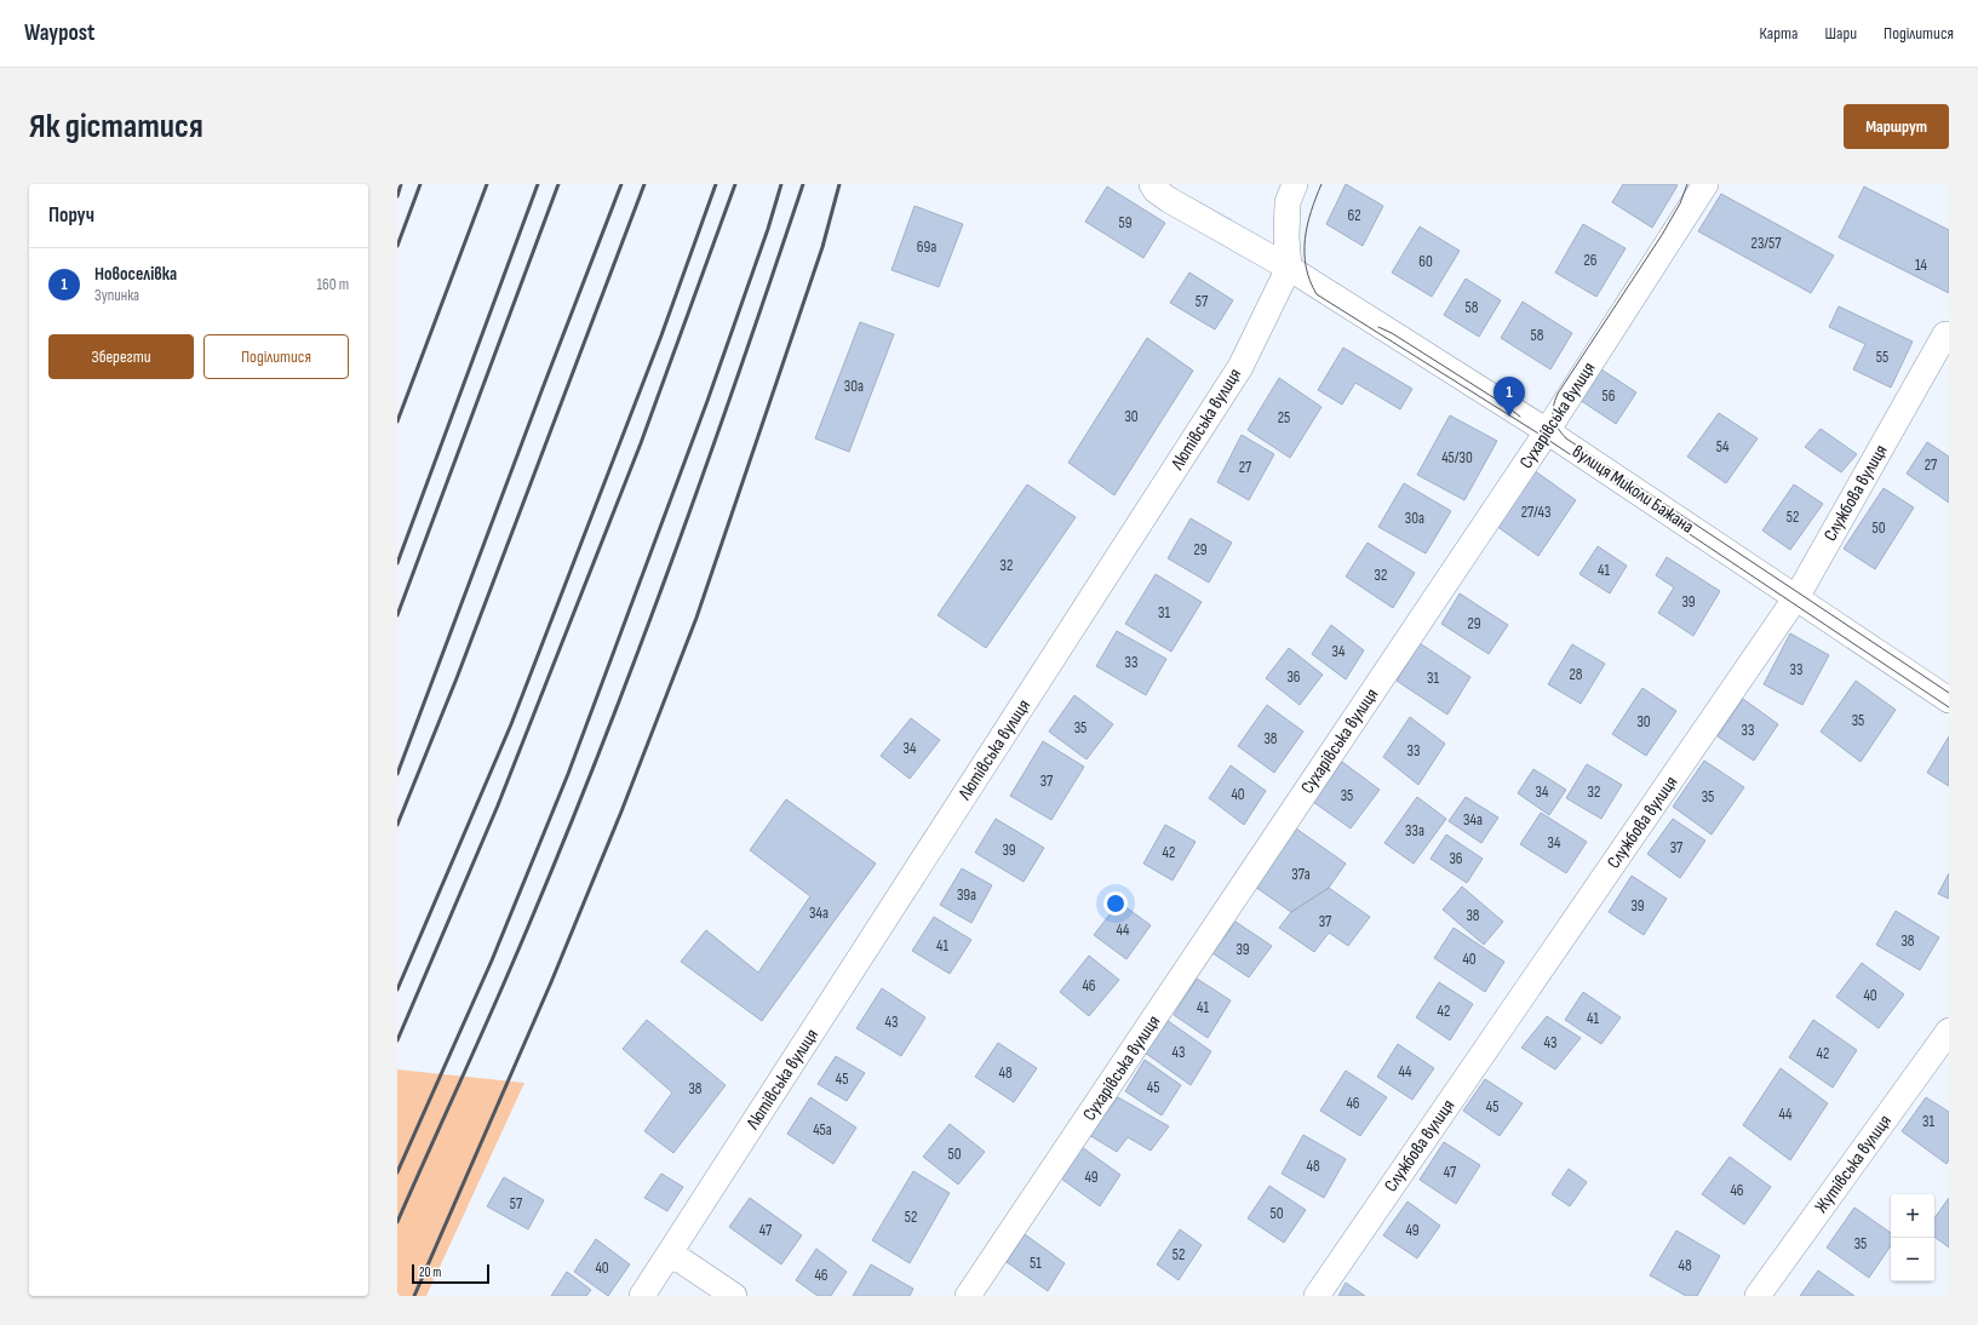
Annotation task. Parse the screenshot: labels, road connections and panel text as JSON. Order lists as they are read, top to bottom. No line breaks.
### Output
{"streets":{"street":["Сухарівська вулиця","Лютівська вулиця","вулиця Миколи Бажана","Службова вулиця","Жутівська вулиця"]},"crossings":[["Сухарівська вулиця","вулиця Миколи Бажана"],["Лютівська вулиця","вулиця Миколи Бажана"],["вулиця Миколи Бажана","Службова вулиця"]],"house_numbers":["62","59","23/57","69а","26","60","14","57","58","58","55","30а","56","30","25","54","45/30","27","27","27/43","52","30а","50","29","32","41","32","39","31","29","34","33","33","28","36","31","35","30","35","33","38","34","33","37","34","32","40","35","35","34а","33а","34","37","39","42","36","37а","39а","39","34а","38","37","44","38","41","39","40","46","40","41","42","41","43","43","43","42","44","48","45","45","38","46","45","44","31","45а","50","48","47","49","46","57","50","52","47","49","35","52","51","48","40","46"],"scale_bar":"20 m","page":{"header":"Waypost","nav":["Карта","Шари","Поділитися"],"buttons":["Маршрут",["Зберегти","Поділитися"]],"title":"Як дістатися","heading":"Поруч","list":[{"mark":"1","name":"Новоселівка","note":"Зупинка","value":"160 m"}],"pins":"1","map_buttons":["+","−"],"scale":"20 m"}}
